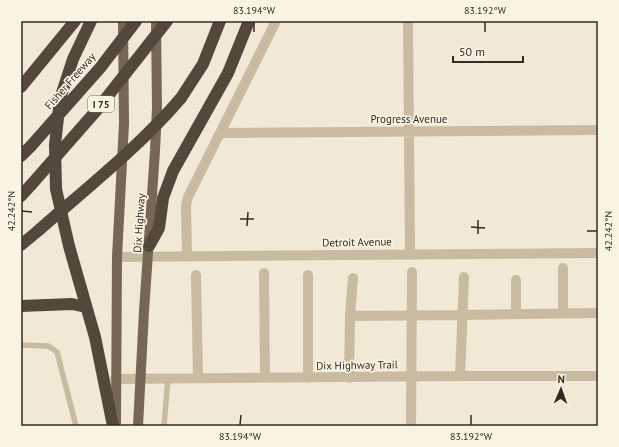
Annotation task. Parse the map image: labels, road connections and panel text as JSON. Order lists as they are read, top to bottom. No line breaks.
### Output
{"streets":{"highway":["Fisher Freeway","I 75"],"main road":["Dix Highway"],"street":["Progress Avenue","Detroit Avenue","Dix Highway Trail"]},"crossings":[["Dix Highway","Detroit Avenue"],["Dix Highway","Dix Highway Trail"]],"scale_bar":"50 m","north":"top","coordinates":["83.194°W","83.192°W","42.242°N"]}
